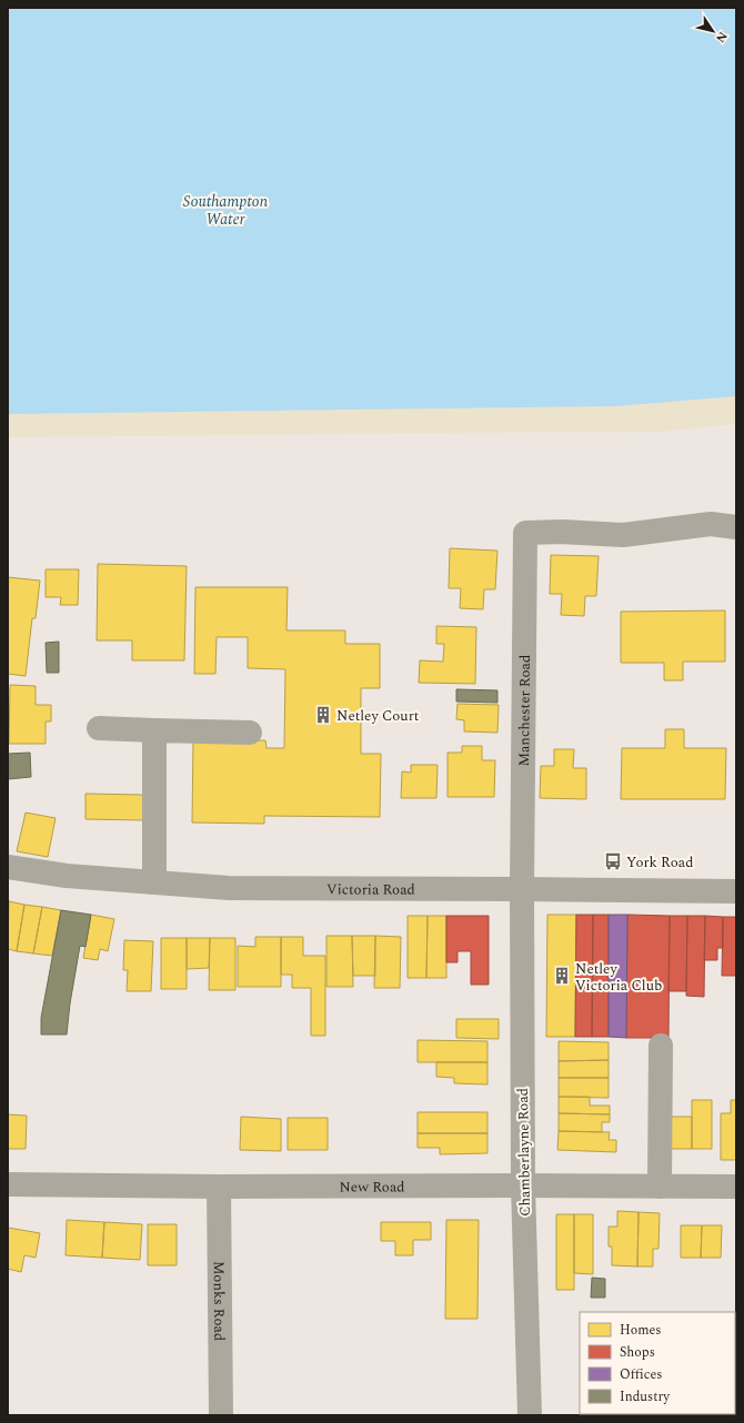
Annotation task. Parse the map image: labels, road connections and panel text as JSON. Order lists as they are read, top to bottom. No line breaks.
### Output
{"streets":{"street":["Manchester Road","Victoria Road","Chamberlayne Road","New Road","Monks Road"]},"crossings":[["Manchester Road","Victoria Road"],["Manchester Road","Chamberlayne Road"],["Victoria Road","Chamberlayne Road"],["Chamberlayne Road","New Road"],["New Road","Monks Road"]],"water":["Southampton Water"],"places":{"building":["Netley Court","Netley Victoria Club"],"bus stop":["York Road"]},"legend":["Homes","Shops","Offices","Industry"],"north":"bottom right"}
